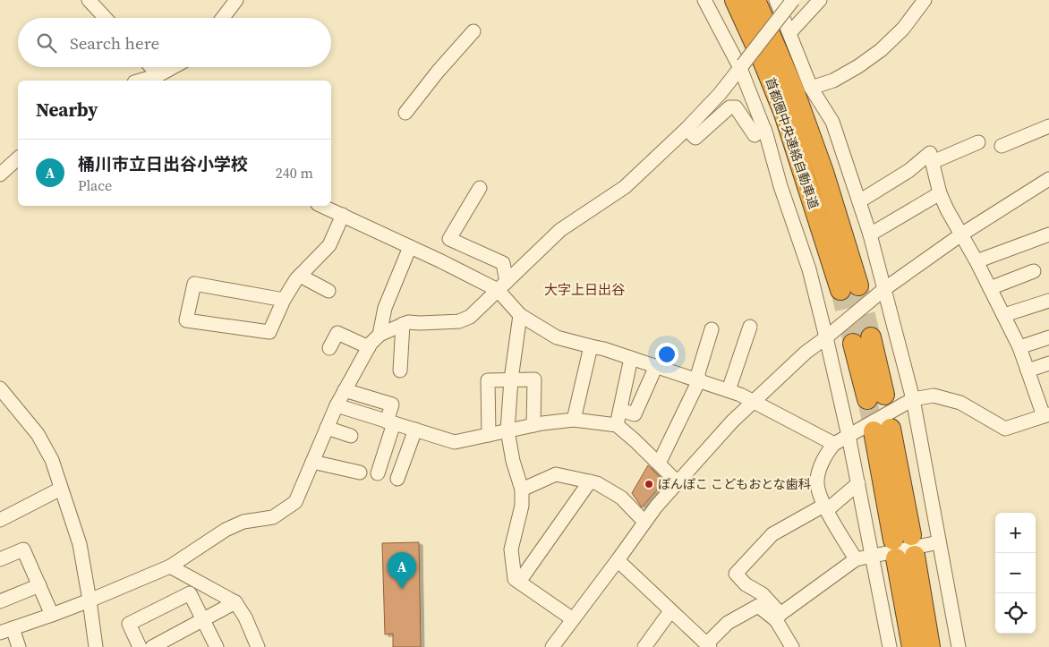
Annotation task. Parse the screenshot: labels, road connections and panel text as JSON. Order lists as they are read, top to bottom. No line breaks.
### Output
{"streets":{"highway":["首都圏中央連絡自動車道"]},"districts":["大字上日出谷"],"places":["ぽんぽこ こどもおとな歯科"],"page":{"search":"Search here","heading":"Nearby","list":[{"mark":"A","name":"桶川市立日出谷小学校","note":"Place","value":"240 m"}],"map_buttons":["+","−"],"pins":"A"}}
